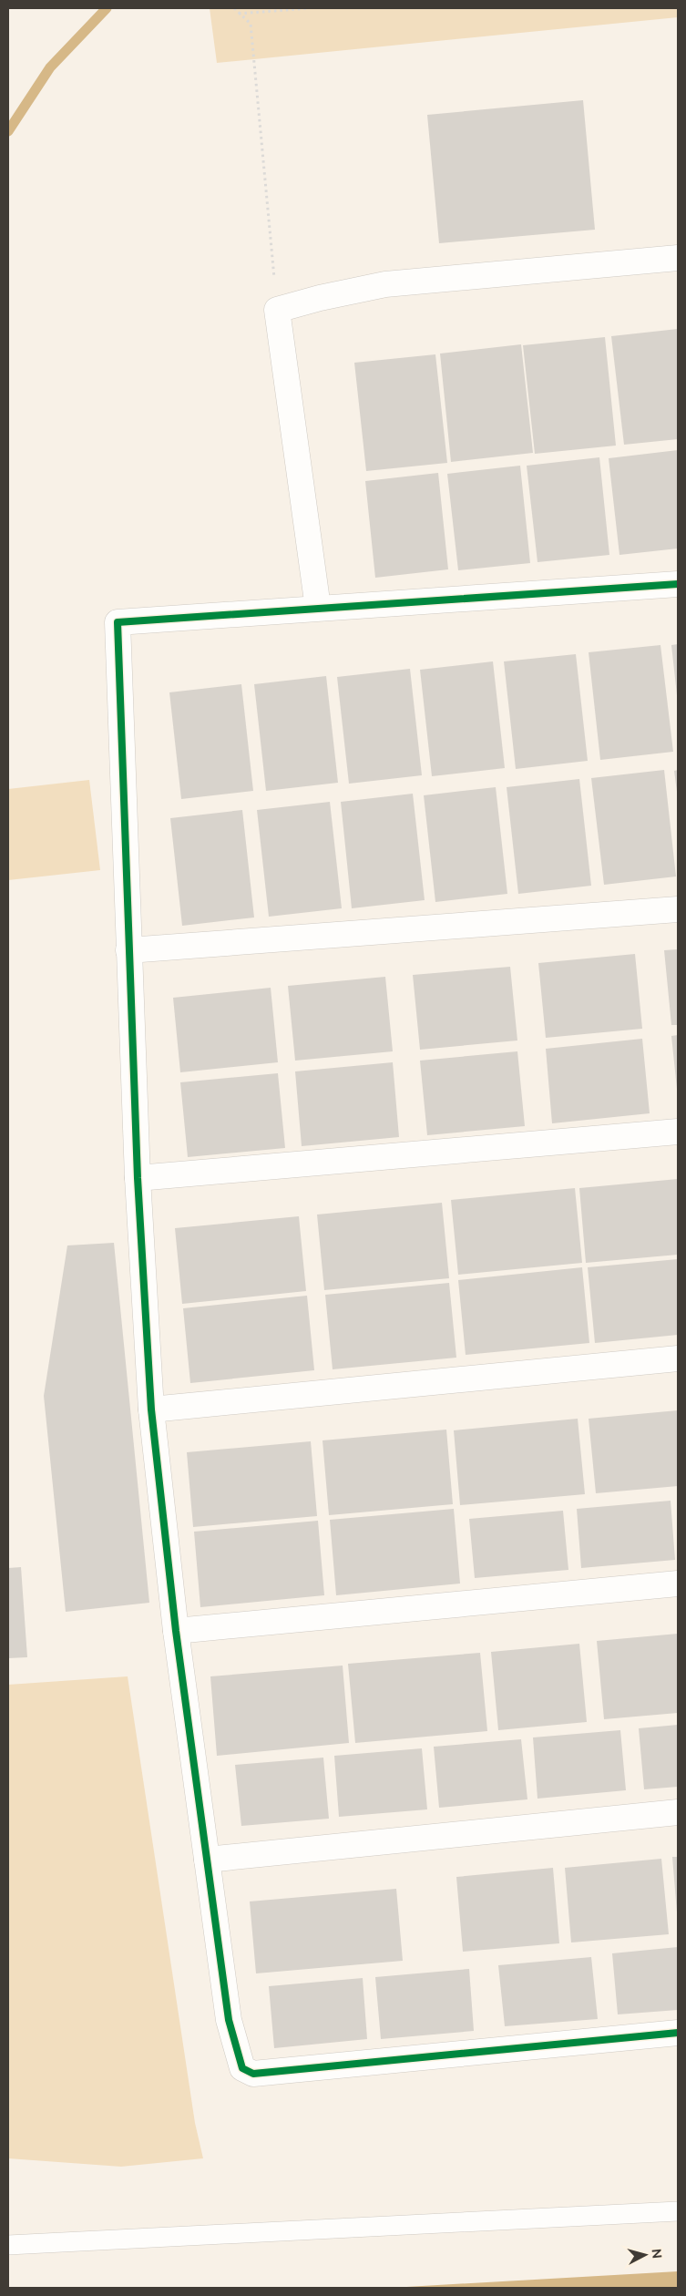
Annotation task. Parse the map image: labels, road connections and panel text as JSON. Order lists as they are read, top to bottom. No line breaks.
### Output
{"north":"right"}
